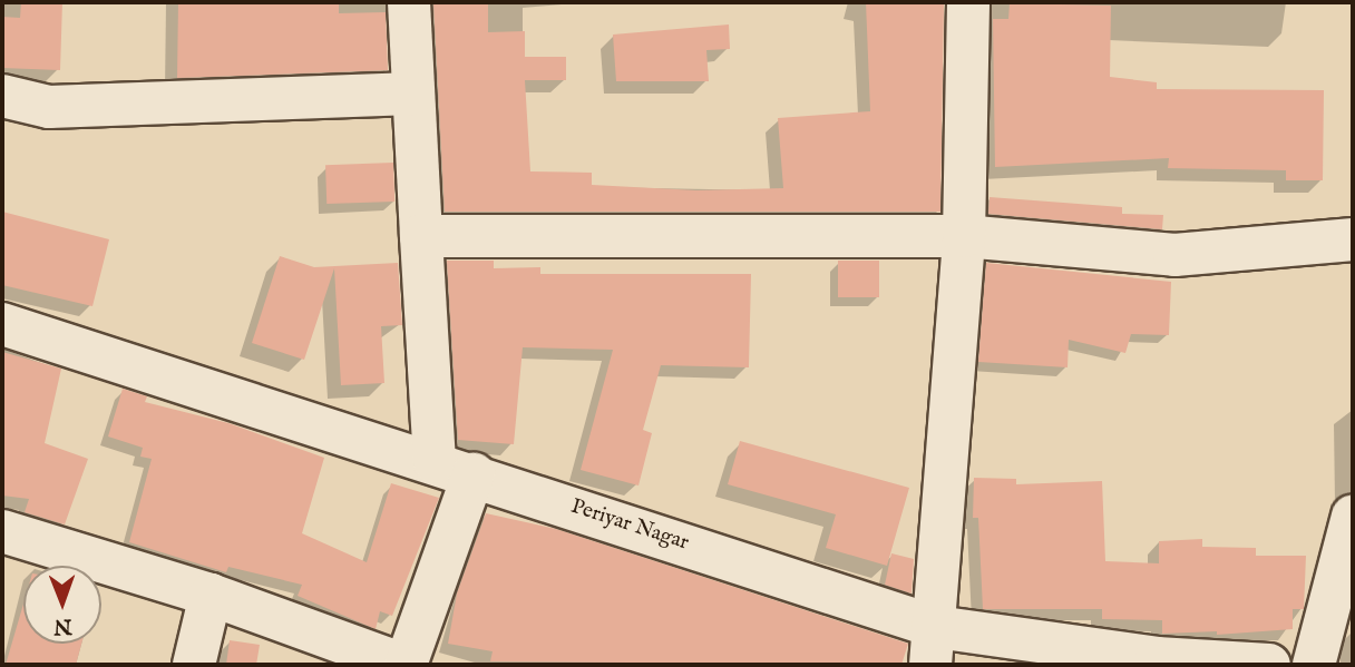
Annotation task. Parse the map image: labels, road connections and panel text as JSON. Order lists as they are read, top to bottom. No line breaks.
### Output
{"streets":{"street":["Periyar Nagar"]},"north":"bottom"}
